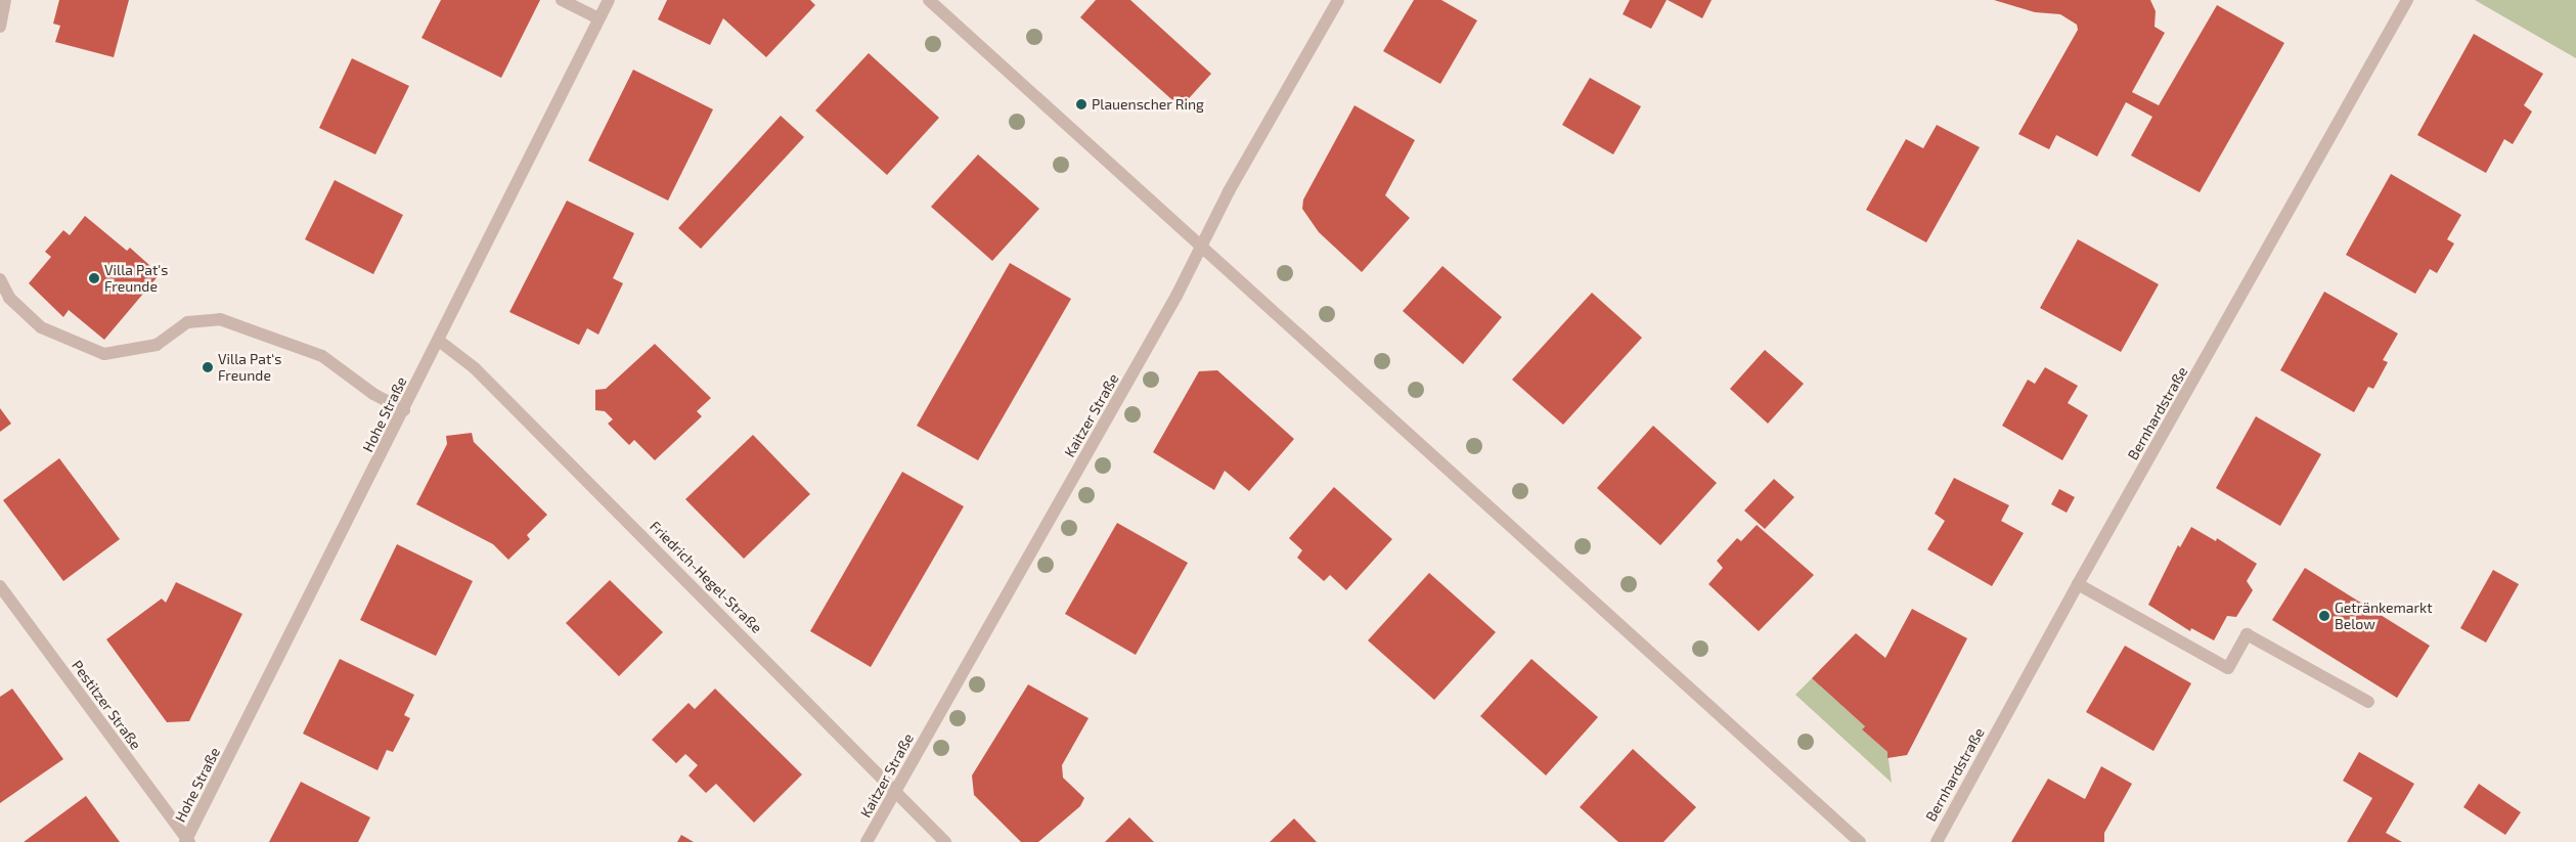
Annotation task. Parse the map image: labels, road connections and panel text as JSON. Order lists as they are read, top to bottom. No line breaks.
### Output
{"streets":{"street":["Bernhardstraße","Hohe Straße","Kaitzer Straße","Friedrich-Hegel-Straße","Pestitzer Straße"]},"crossings":[["Hohe Straße","Friedrich-Hegel-Straße"],["Hohe Straße","Pestitzer Straße"],["Kaitzer Straße","Friedrich-Hegel-Straße"]],"places":["Plauenscher Ring","Villa Pat's Freunde","Villa Pat‘s Freunde","Getränkemarkt Below"]}
